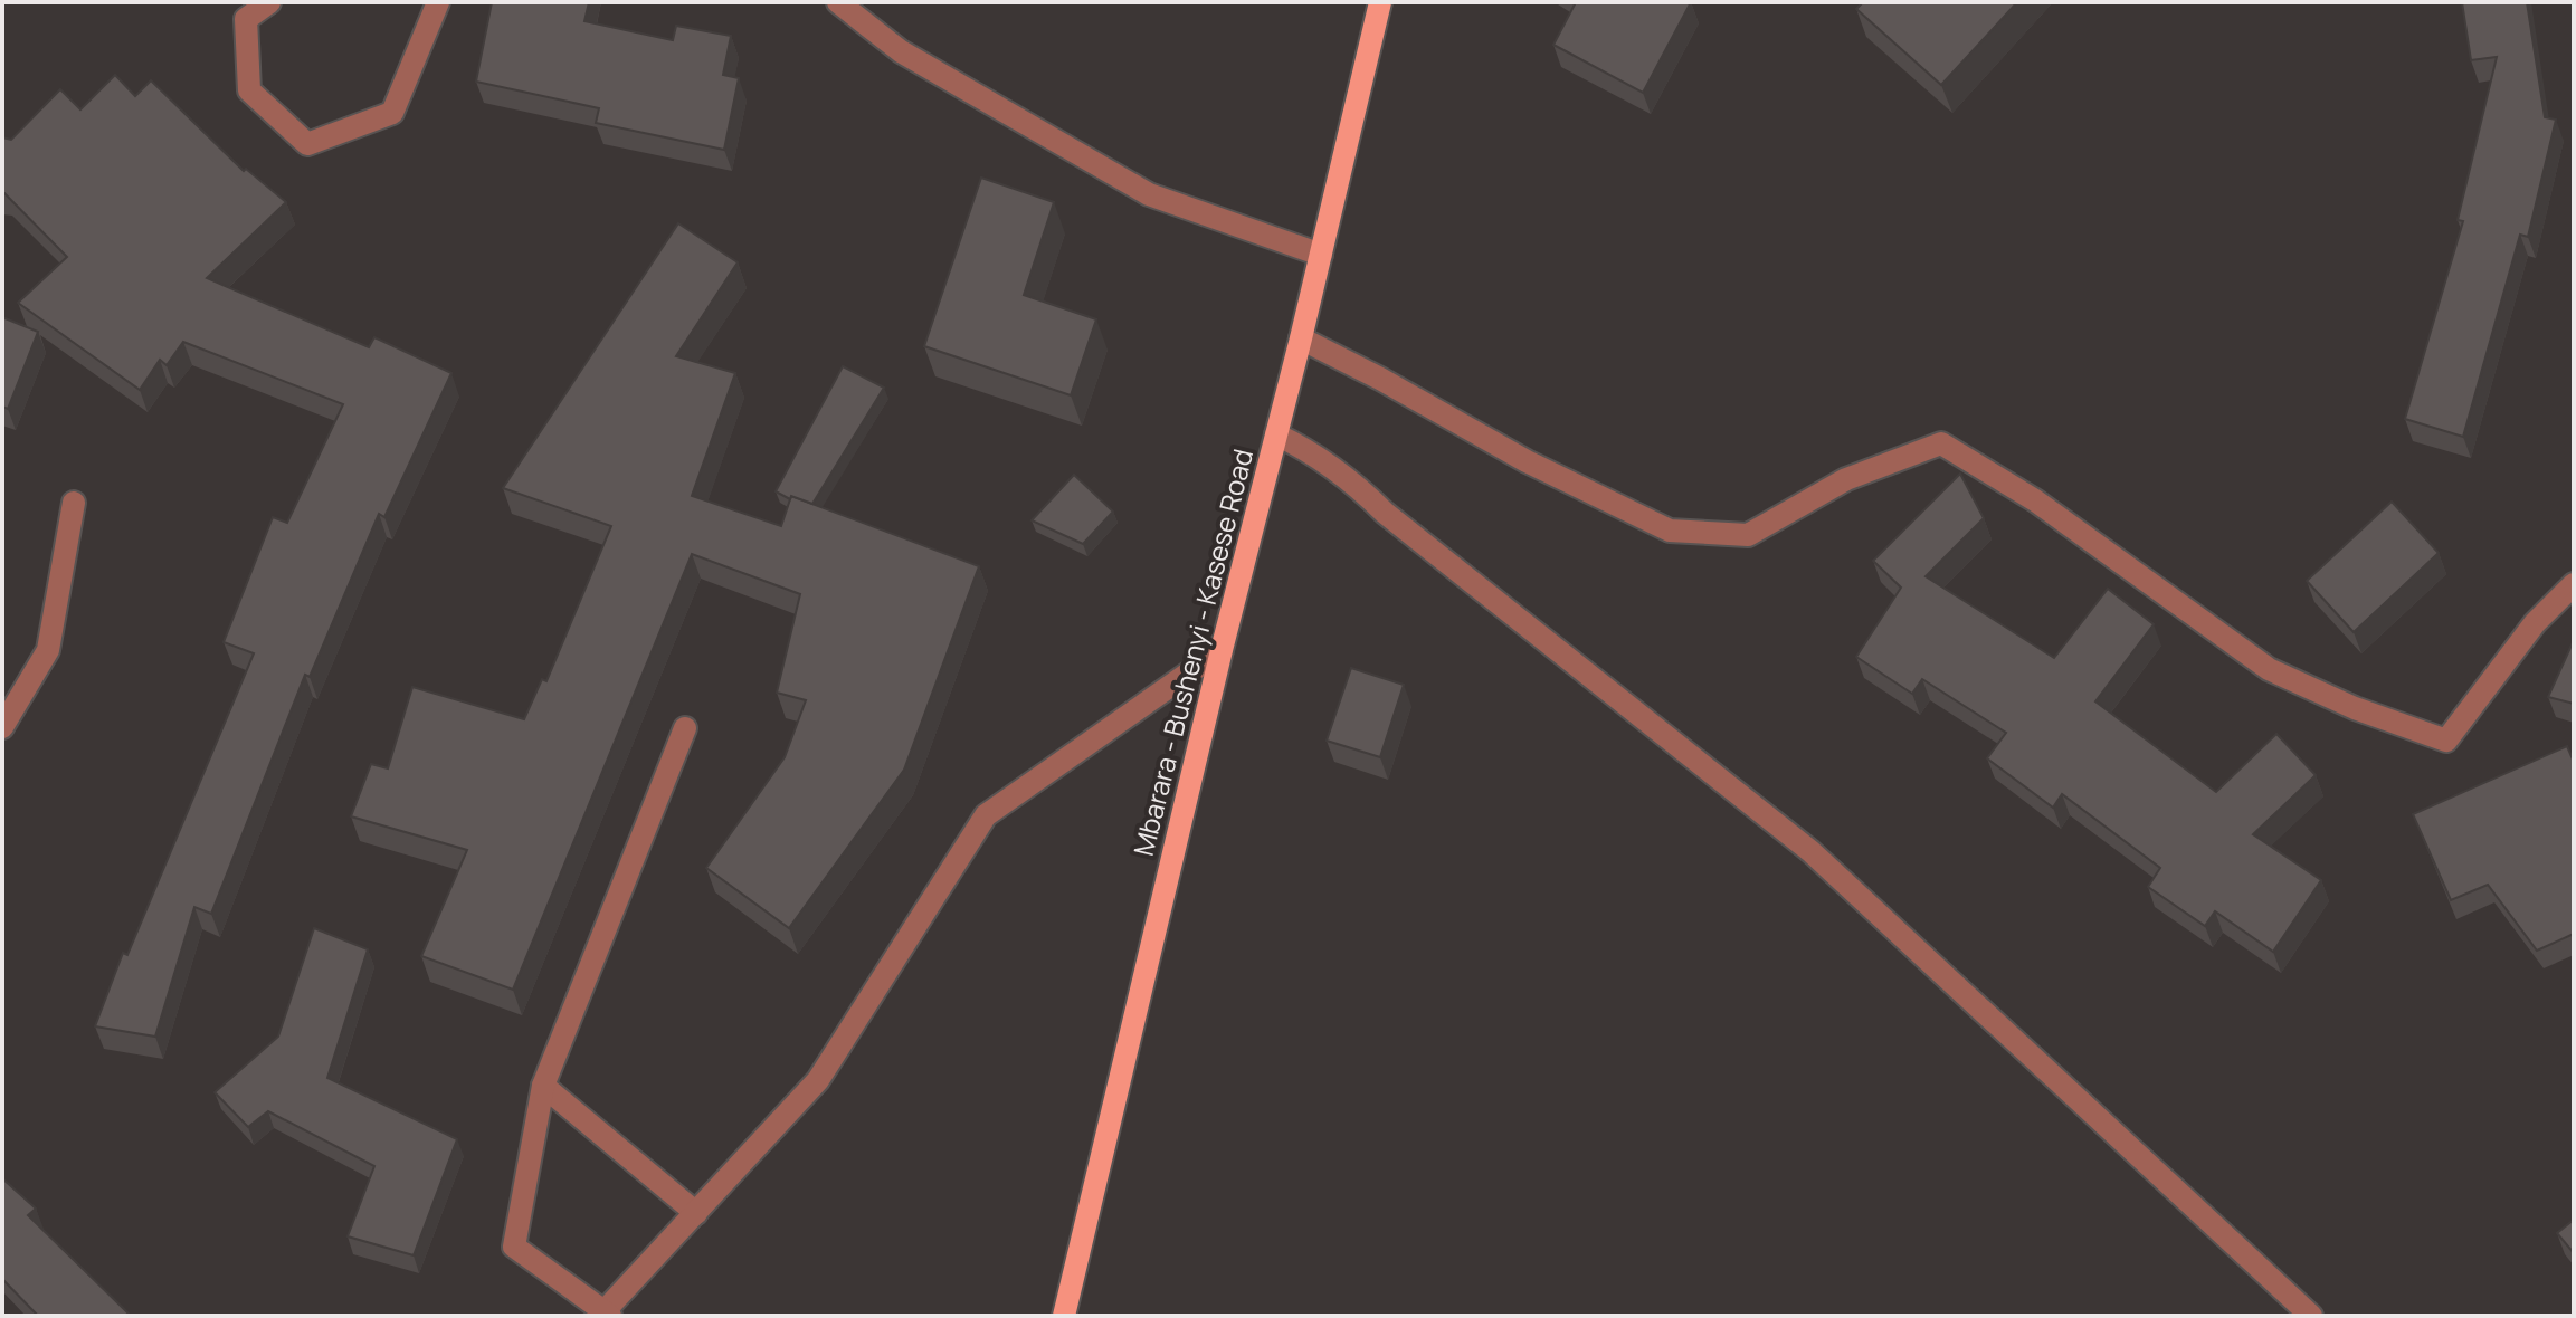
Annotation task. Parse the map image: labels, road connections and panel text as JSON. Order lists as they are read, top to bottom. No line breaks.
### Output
{"streets":{"main road":["Mbarara - Bushenyi - Kasese Road"]}}
